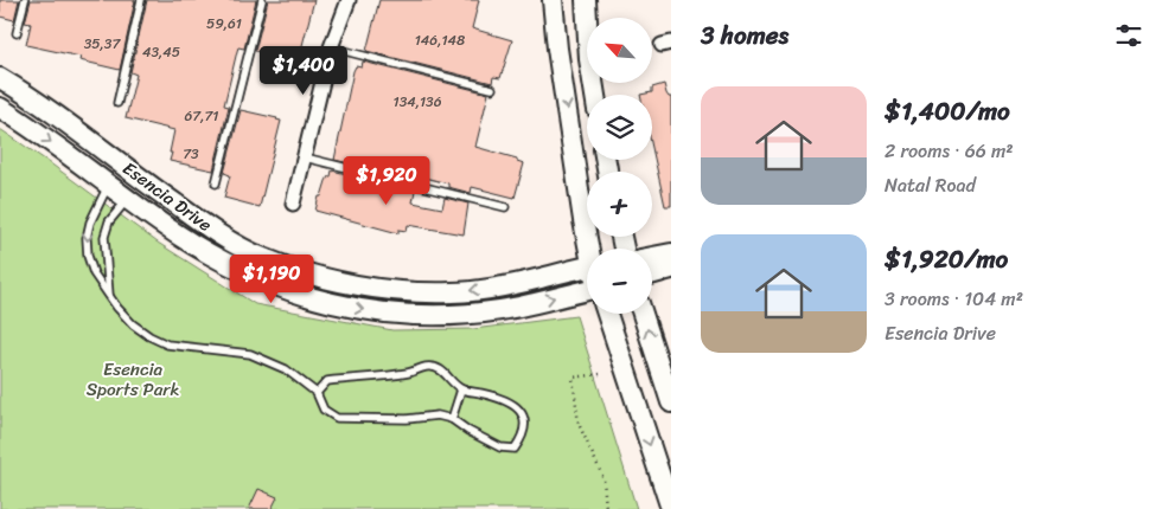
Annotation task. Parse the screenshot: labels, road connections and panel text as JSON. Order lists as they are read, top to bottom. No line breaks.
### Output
{"streets":{"street":["Esencia Drive"]},"parks":["Esencia Sports Park"],"house_numbers":["59,61","146,148","35,37","43,45","134,136","67,71","73"],"north":"top left","page":{"heading":"3 homes","map_buttons":["+","−"],"price":["$1,400","$1,920","$1,190"],"list":[{"name":"$1,400/mo","note":"2 rooms · 66 m² · Natal Road"},{"name":"$1,920/mo","note":"3 rooms · 104 m² · Esencia Drive"}]}}
